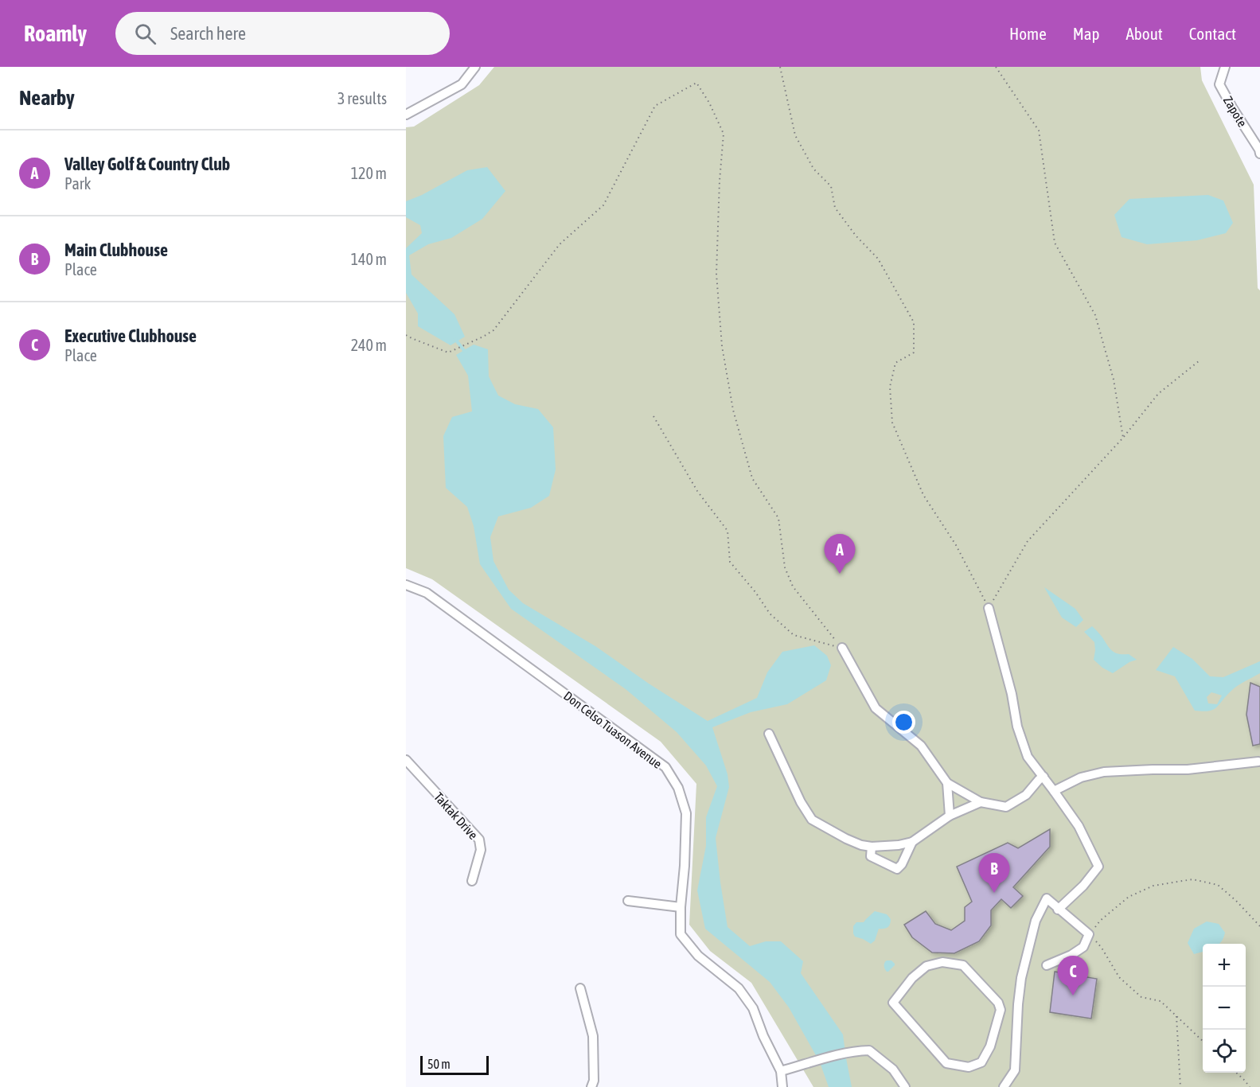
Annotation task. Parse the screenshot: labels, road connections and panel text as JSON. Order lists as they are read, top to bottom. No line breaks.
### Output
{"streets":{"street":["Zapote","Don Celso Tuason Avenue","Taktak Drive"]},"scale_bar":"50 m","page":{"header":"Roamly","search":"Search here","nav":["Home","Map","About","Contact"],"heading":["Nearby","3 results"],"list":[{"mark":"A","name":"Valley Golf & Country Club","note":"Park","value":"120 m"},{"mark":"B","name":"Main Clubhouse","note":"Place","value":"140 m"},{"mark":"C","name":"Executive Clubhouse","note":"Place","value":"240 m"}],"pins":["A","B","C"],"map_buttons":["+","−"],"scale":"50 m"}}
